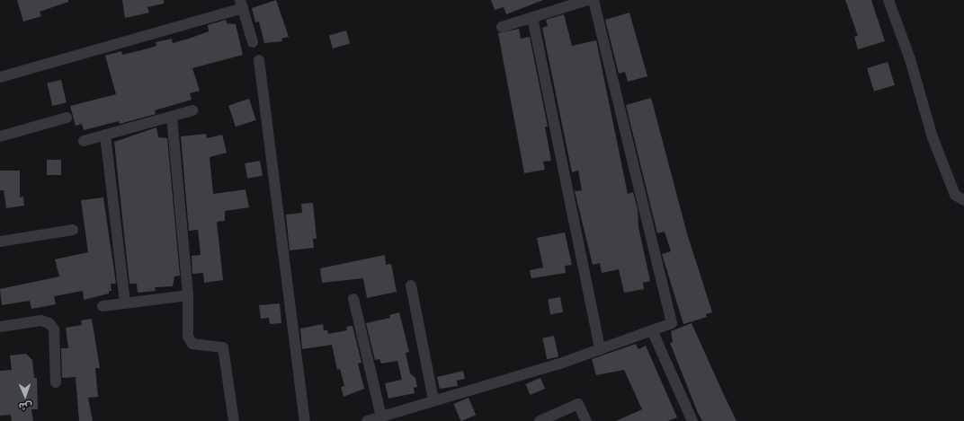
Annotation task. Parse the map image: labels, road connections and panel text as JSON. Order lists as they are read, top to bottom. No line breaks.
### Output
{"north":"bottom"}
